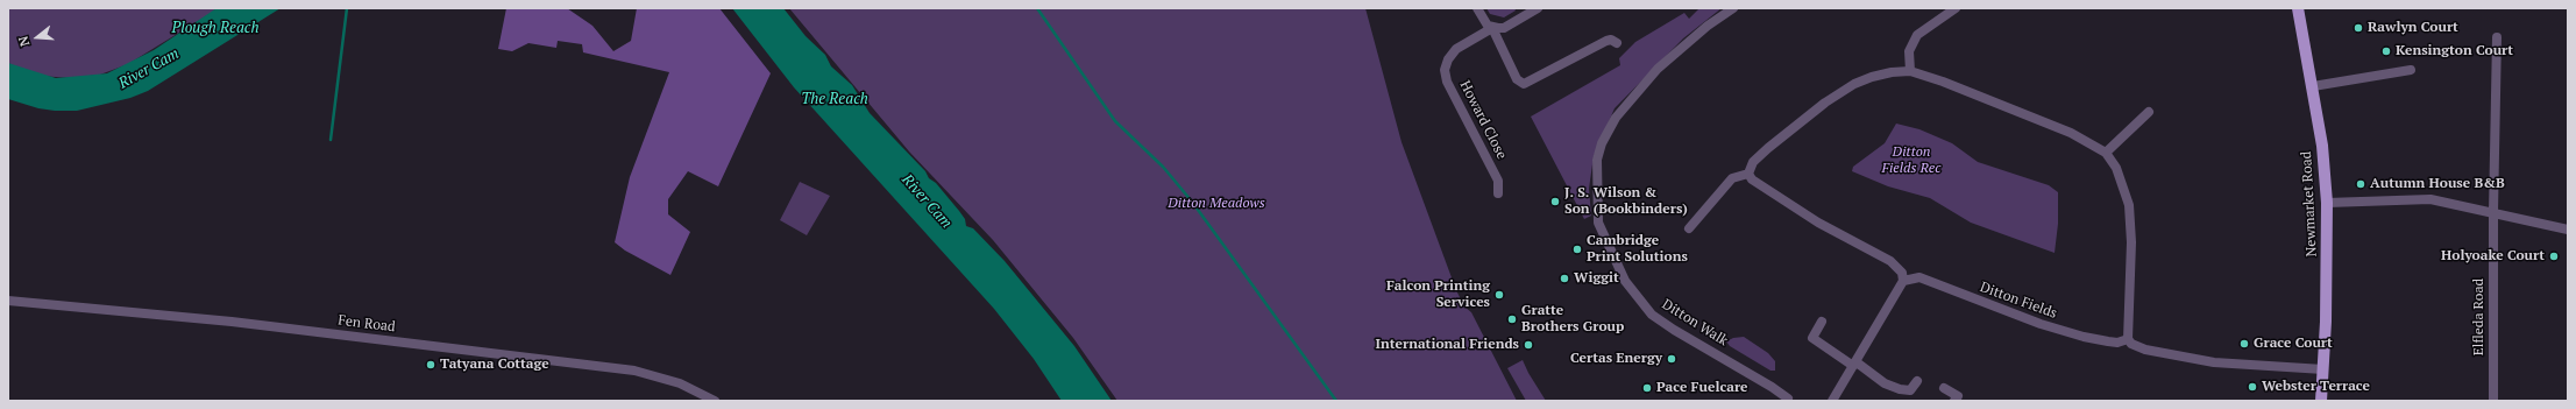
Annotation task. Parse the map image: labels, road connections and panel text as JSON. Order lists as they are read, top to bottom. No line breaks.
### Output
{"streets":{"main road":["Newmarket Road"],"street":["Howard Close","Ditton Fields","Elfleda Road","Ditton Walk","Fen Road"]},"water":["Plough Reach","River Cam","The Reach"],"parks":["Ditton Fields Rec","Ditton Meadows"],"places":["Rawlyn Court","Kensington Court","Autumn House B&B","J. S. Wilson & Son (Bookbinders)","Cambridge Print Solutions","Holyoake Court","Wiggit","Falcon Printing Services","Gratte Brothers Group","Grace Court","International Friends","Certas Energy","Tatyana Cottage","Webster Terrace","Pace Fuelcare"],"north":"left"}
